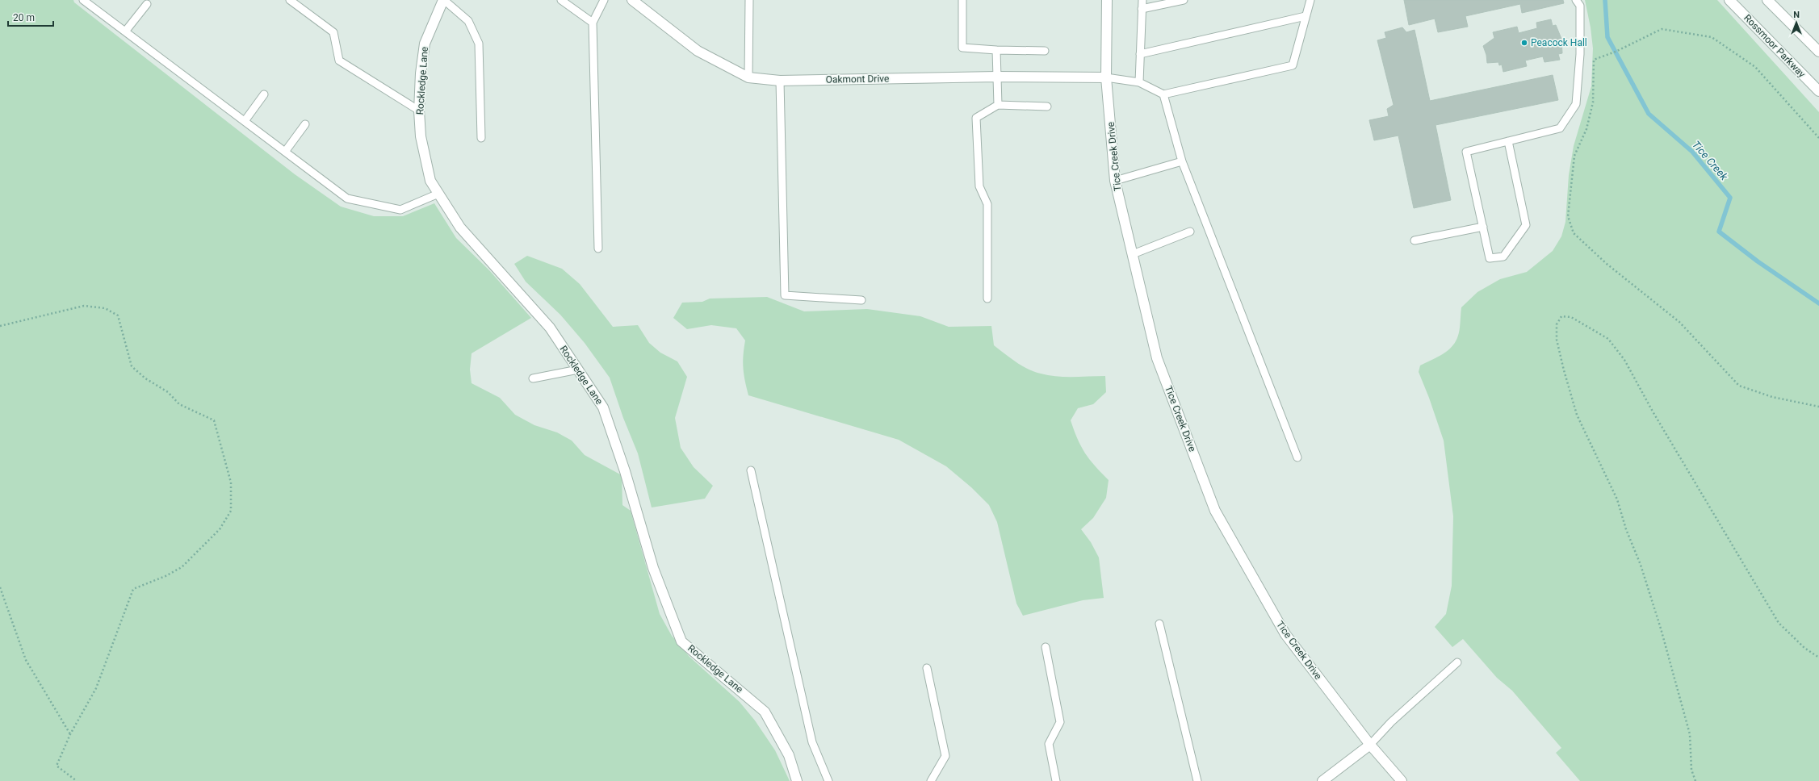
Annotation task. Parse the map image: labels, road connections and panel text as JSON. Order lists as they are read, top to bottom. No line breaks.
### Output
{"streets":{"street":["Rossmoor Parkway","Oakmont Drive","Rockledge Lane","Tice Creek Drive"]},"crossings":[["Oakmont Drive","Tice Creek Drive"]],"water":["Tice Creek"],"places":["Peacock Hall"],"scale_bar":"20 m","north":"top"}
